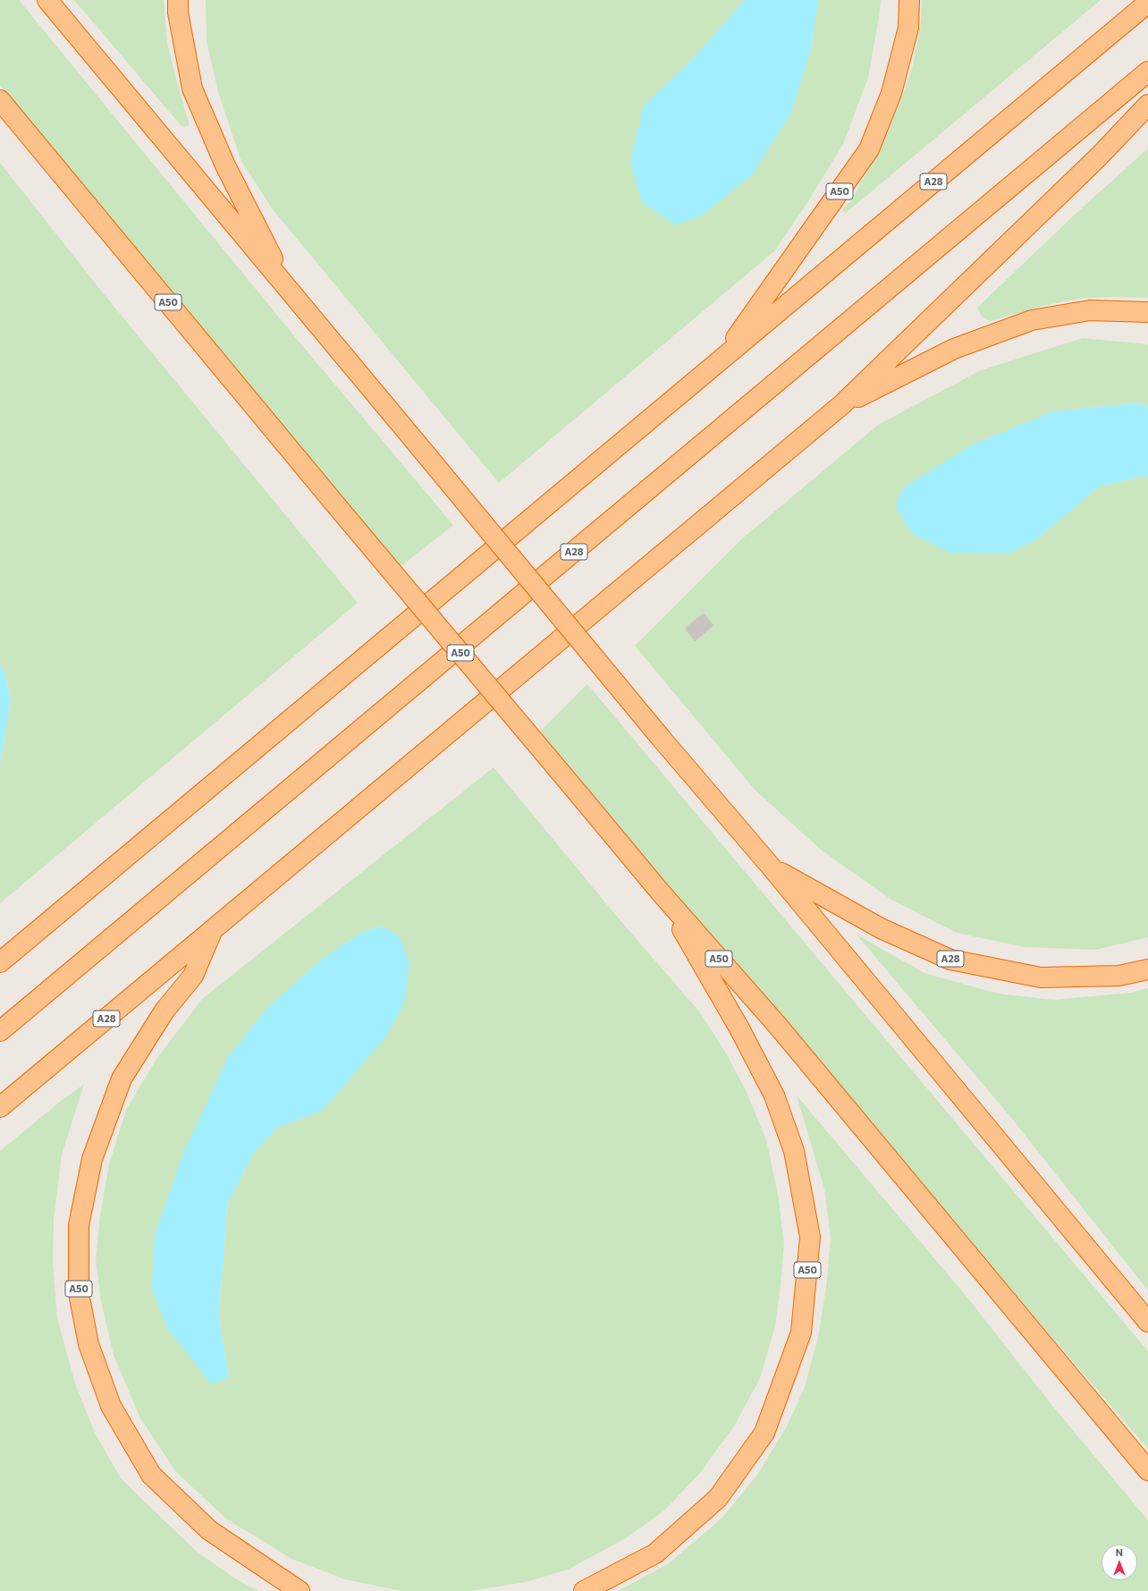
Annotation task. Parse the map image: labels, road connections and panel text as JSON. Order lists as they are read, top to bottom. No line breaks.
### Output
{"streets":{"highway":["A28","A50"]},"crossings":[["A28","A50"]],"north":"top"}
